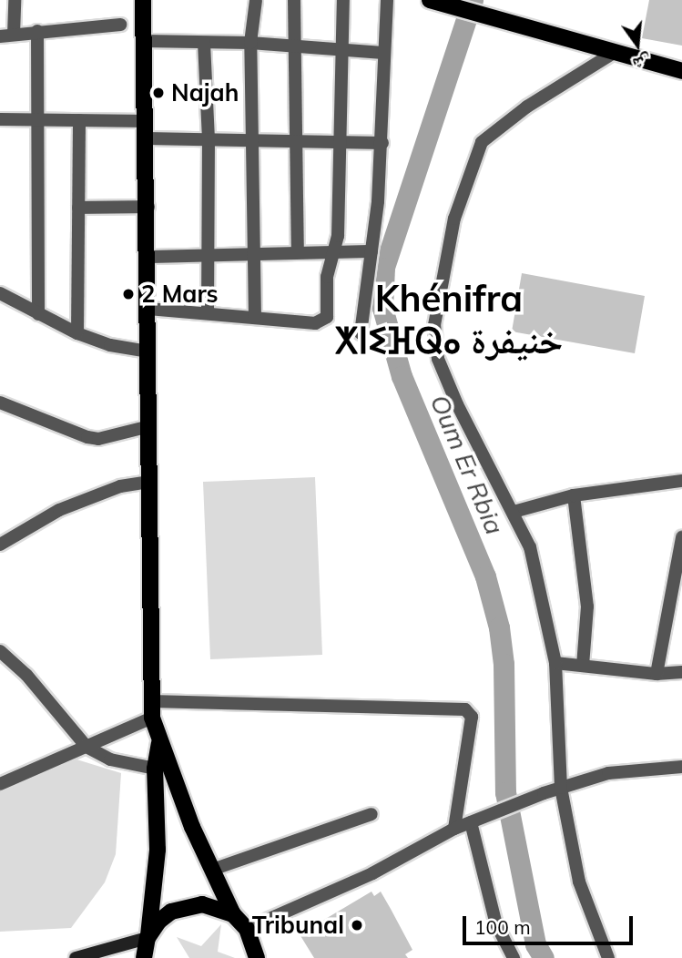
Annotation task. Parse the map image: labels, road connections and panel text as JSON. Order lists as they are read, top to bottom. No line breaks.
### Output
{"districts":["Khénifra ⵅⵏⵉⴼⵕⴰ خنيفرة"],"water":["Oum Er Rbia"],"places":["Najah","2 Mars","Tribunal"],"scale_bar":"100 m","north":"bottom"}
